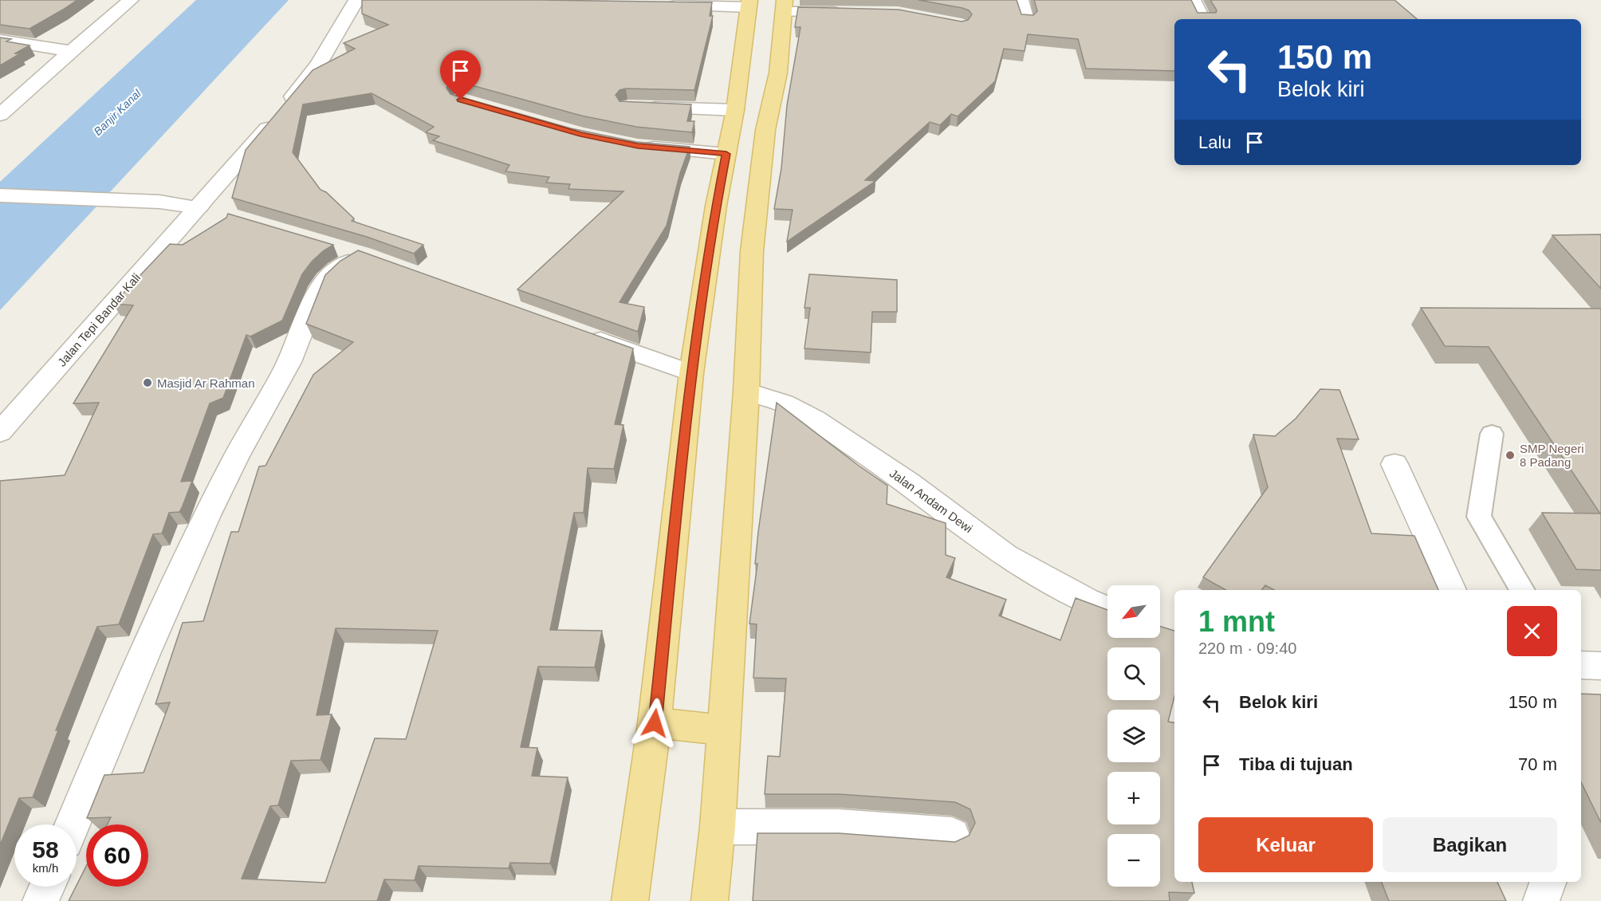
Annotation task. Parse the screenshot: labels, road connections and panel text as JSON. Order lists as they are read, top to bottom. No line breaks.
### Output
{"streets":{"street":["Jalan Tepi Bandar Kali","Jalan Andam Dewi"]},"water":["Banjir Kanal"],"places":["Masjid Ar Rahman","SMP Negeri 8 Padang"],"north":"bottom left","page":{"turn":["150 m","Belok kiri"],"then":"Lalu","map_buttons":["+","−"],"heading":["1 mnt","220 m · 09:40"],"list":[{"name":"Belok kiri","value":"150 m"},{"name":"Tiba di tujuan","value":"70 m"}],"buttons":["Keluar","Bagikan"],"speed":"58 km/h","limit":"60"}}
